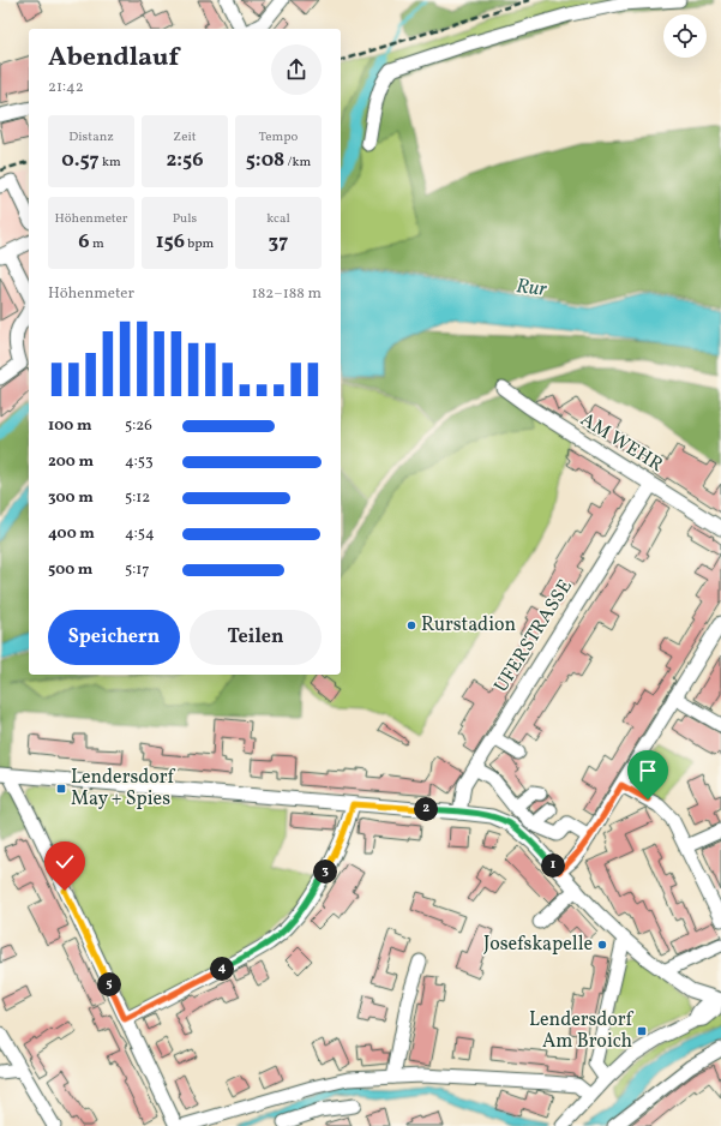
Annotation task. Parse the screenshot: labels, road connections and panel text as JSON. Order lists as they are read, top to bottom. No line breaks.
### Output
{"streets":{"street":["AM WEHR","UFERSTRASSE"]},"crossings":[["AM WEHR","UFERSTRASSE"]],"water":["Rur"],"places":{"other":["Rurstadion","Josefskapelle"],"transit":["Lendersdorf May + Spies","Lendersdorf Am Broich"]},"page":{"heading":["Abendlauf","21:42"],"stats":[["Distanz","0.57 km"],["Zeit","2:56"],["Tempo","5:08 /km"],["Höhenmeter","6 m"],["Puls","156 bpm"],["kcal","37"]],"chart":["Höhenmeter","182–188 m"],"list":[{"name":"100 m","note":"5:26"},{"name":"200 m","note":"4:53"},{"name":"300 m","note":"5:12"},{"name":"400 m","note":"4:54"},{"name":"500 m","note":"5:17"}],"buttons":["Speichern","Teilen"],"pins":["2","1","3","4","5"]}}
